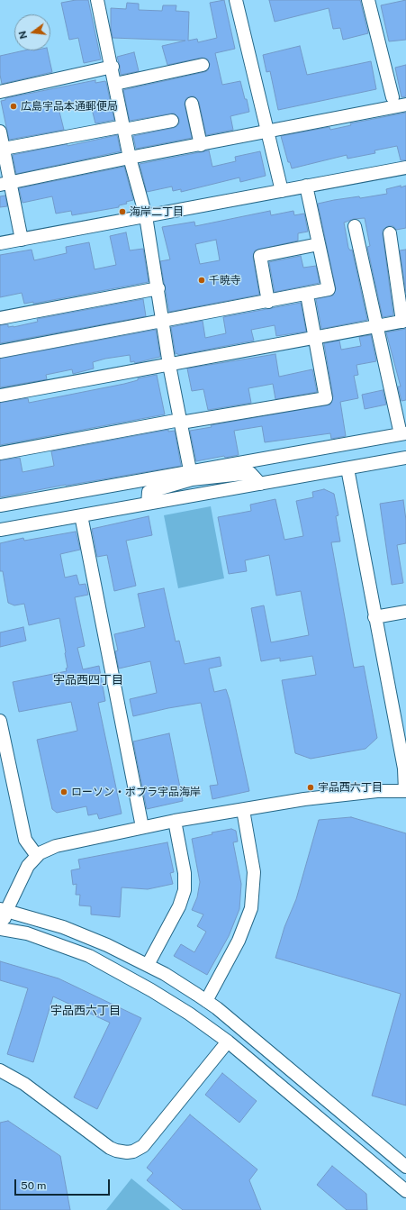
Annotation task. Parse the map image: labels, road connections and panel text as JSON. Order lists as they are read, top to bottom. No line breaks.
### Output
{"districts":["宇品西四丁目","宇品西六丁目"],"places":["広島宇品本通郵便局","海岸二丁目","千暁寺","宇品西六丁目","ローソン・ポプラ宇品海岸"],"scale_bar":"50 m","north":"left"}
